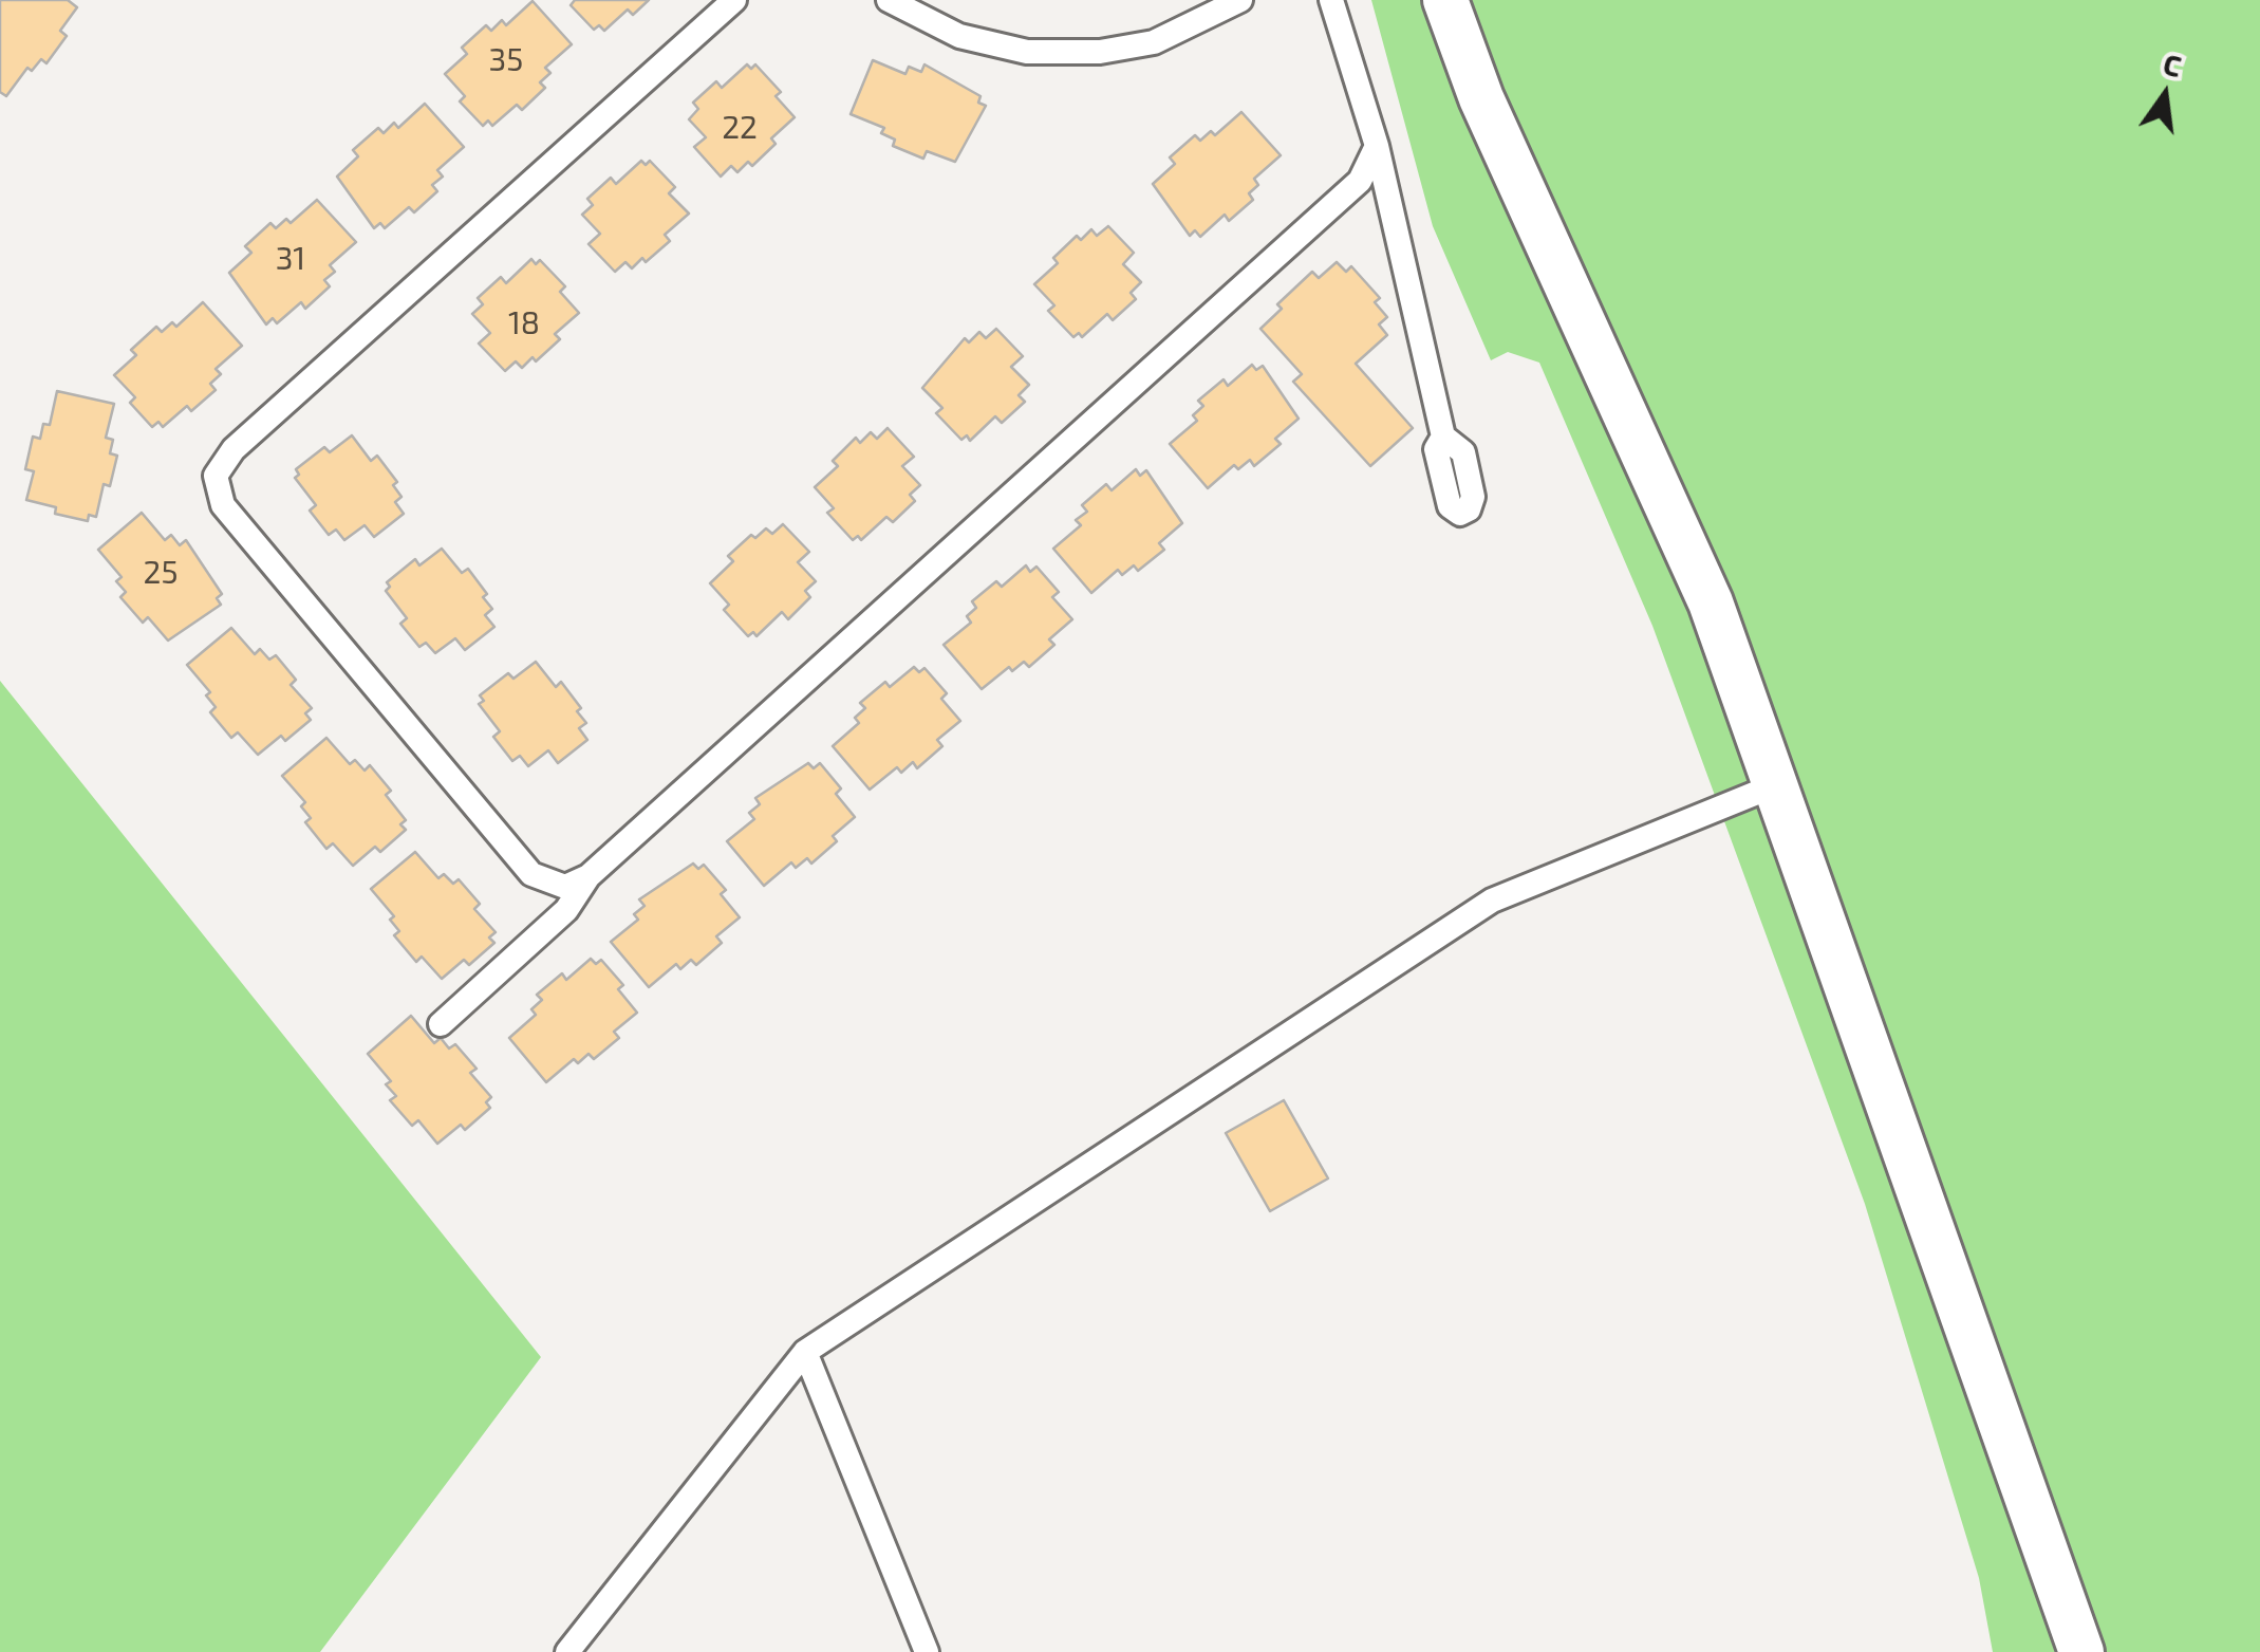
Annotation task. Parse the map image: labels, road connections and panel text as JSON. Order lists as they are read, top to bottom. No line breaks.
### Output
{"house_numbers":["35","22","31","18","25"],"north":"top"}
